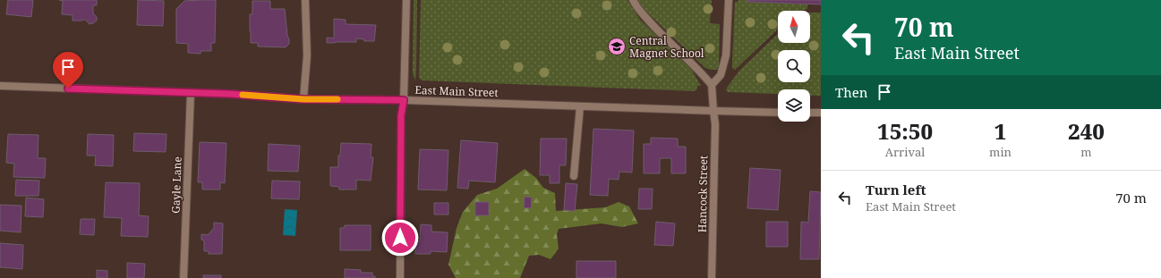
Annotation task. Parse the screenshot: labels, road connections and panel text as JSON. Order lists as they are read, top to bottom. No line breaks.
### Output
{"streets":{"street":["East Main Street","Gayle Lane","Hancock Street"]},"crossings":[["East Main Street","Gayle Lane"],["East Main Street","Hancock Street"]],"places":{"school or university":["Central Magnet School"]},"north":"top","page":{"turn":["70 m","East Main Street"],"then":"Then","eta":["15:50","Arrival","1","min","240","m"],"list":[{"name":"Turn left","note":"East Main Street","value":"70 m"}]}}
